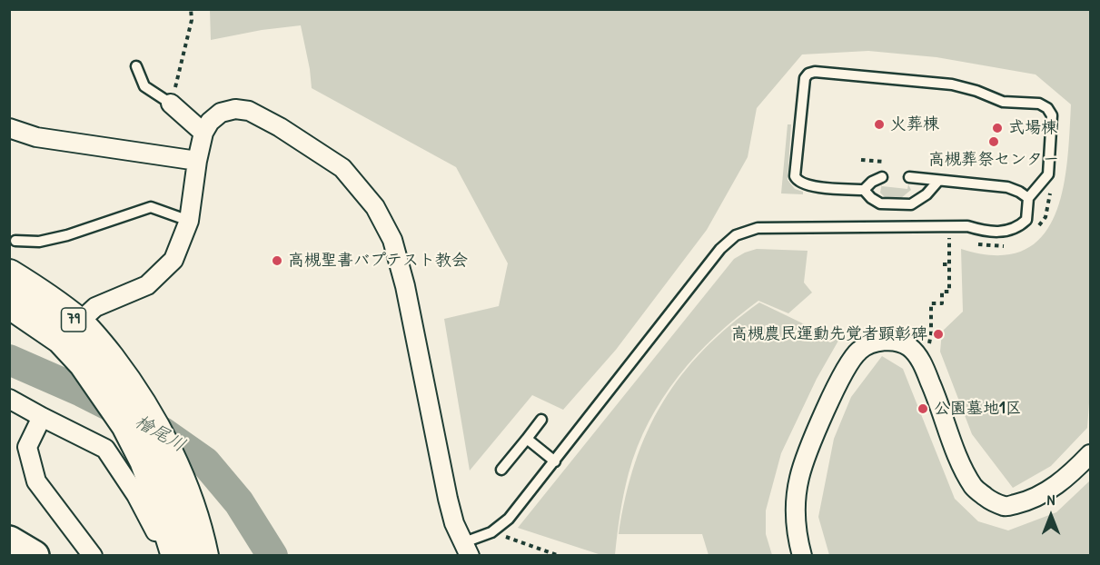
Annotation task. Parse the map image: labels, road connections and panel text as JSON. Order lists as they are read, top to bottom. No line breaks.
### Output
{"streets":{"main road":["79"]},"water":["檜尾川"],"places":["火葬棟","式場棟","高槻葬祭センター","高槻聖書バプテスト教会","高槻農民運動先覚者顕彰碑","公園墓地1区"],"north":"top"}
